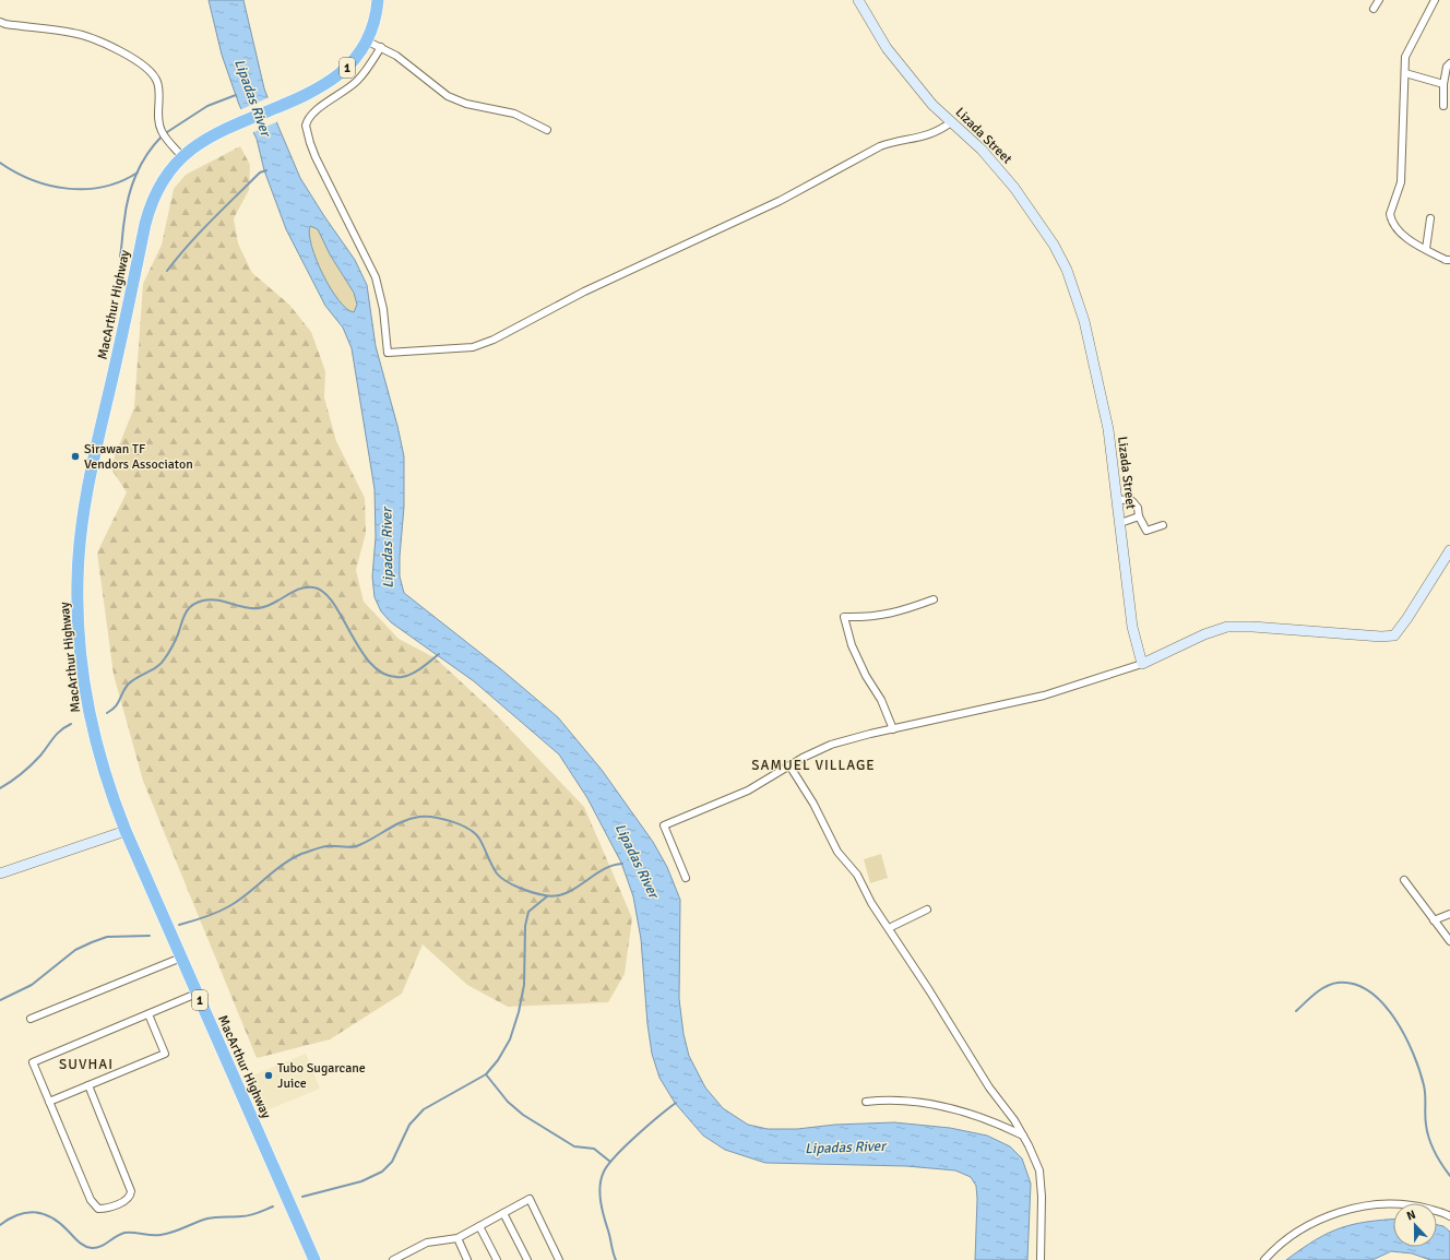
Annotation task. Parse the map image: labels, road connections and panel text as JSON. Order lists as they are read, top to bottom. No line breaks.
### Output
{"streets":{"highway":["1","MacArthur Highway"],"street":["Lizada Street"]},"districts":["SAMUEL VILLAGE","SUVHAI"],"water":["Lipadas River"],"places":["Sirawan TF Vendors Associaton","Tubo Sugarcane Juice"],"north":"top"}
